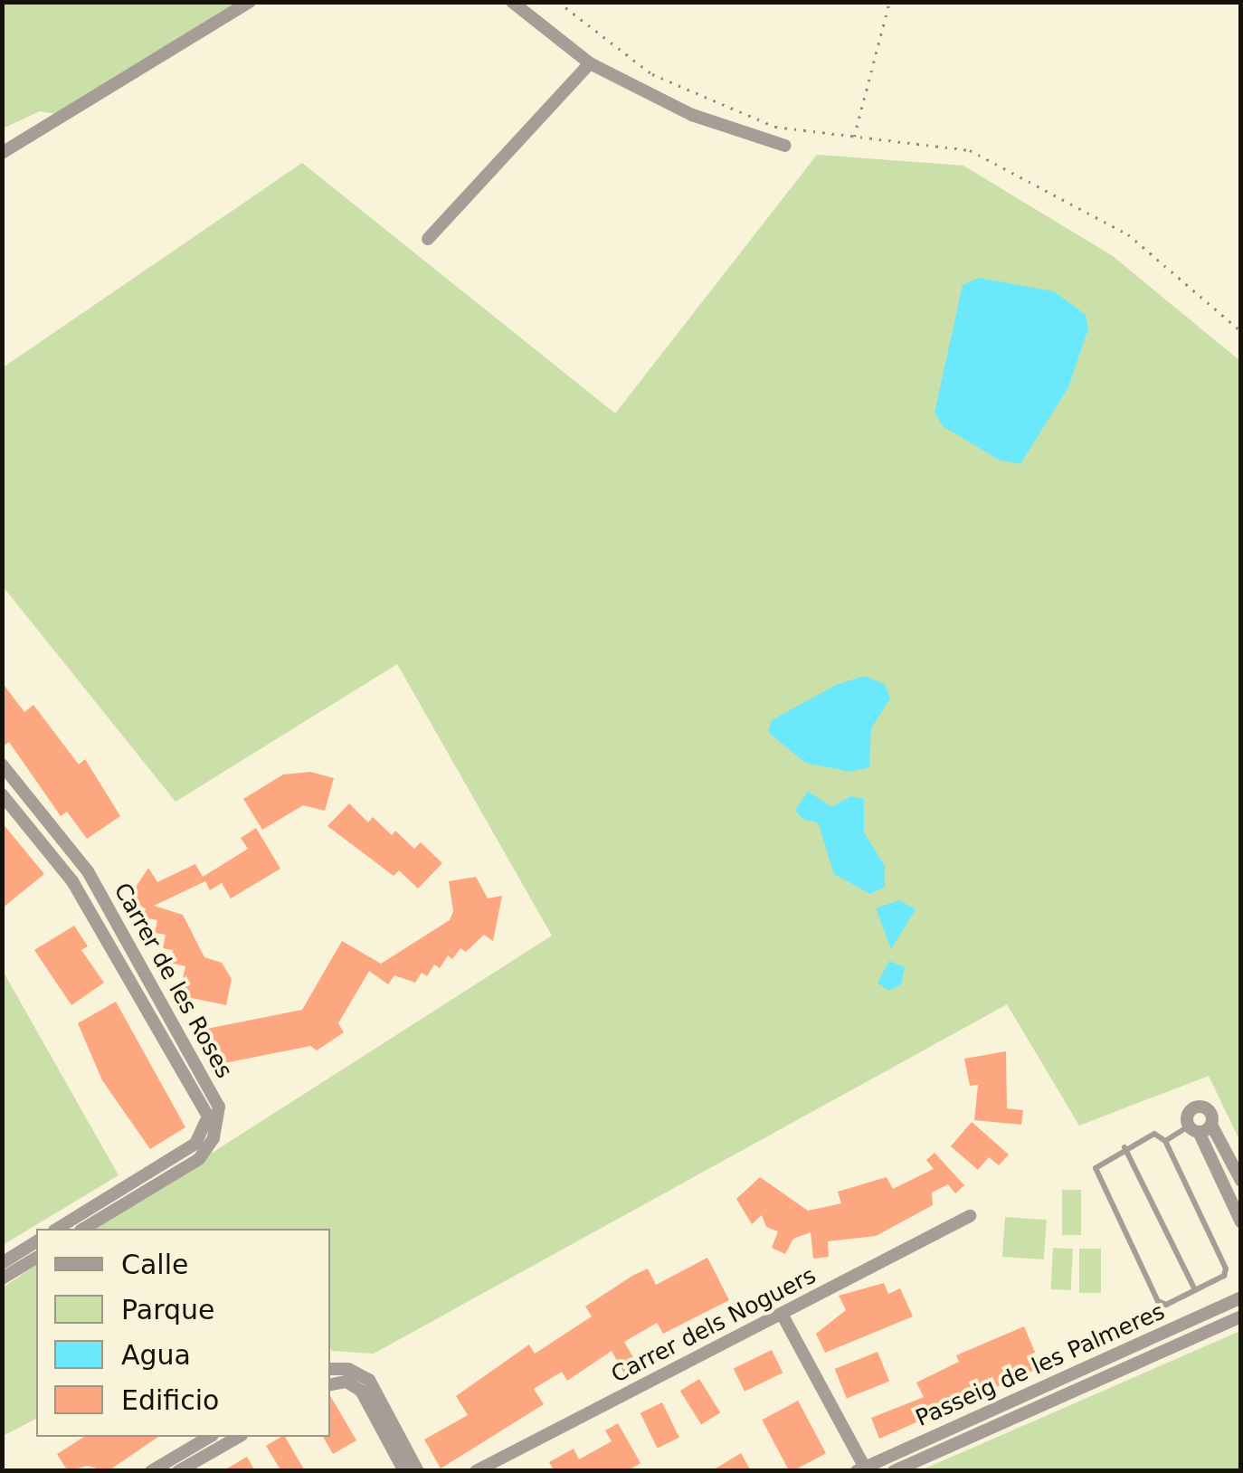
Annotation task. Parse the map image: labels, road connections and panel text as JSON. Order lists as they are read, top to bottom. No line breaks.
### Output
{"streets":{"street":["Carrer de les Roses","Carrer dels Noguers","Passeig de les Palmeres"]},"legend":["Calle","Parque","Agua","Edificio"]}
